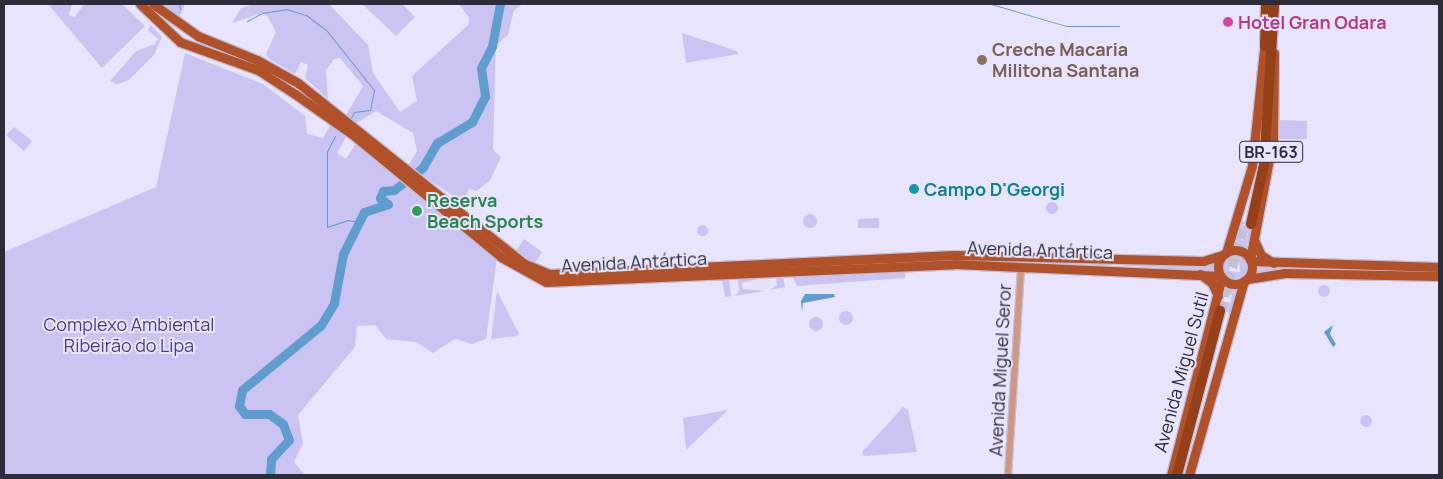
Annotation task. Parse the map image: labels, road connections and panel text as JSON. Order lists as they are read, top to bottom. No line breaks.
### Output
{"streets":{"highway":["BR-163"],"main road":["Avenida Antártica","Avenida Miguel Sutil"],"street":["Avenida Miguel Seror"]},"crossings":[["BR-163","Avenida Antártica"],["BR-163","Avenida Miguel Sutil"],["Avenida Antártica","Avenida Miguel Seror"],["Avenida Antártica","Avenida Miguel Sutil"]],"parks":["Complexo Ambiental Ribeirão do Lipa"],"places":["Hotel Gran Odara","Creche Macaria Militona Santana","Campo D'Georgi","Reserva Beach Sports"]}
